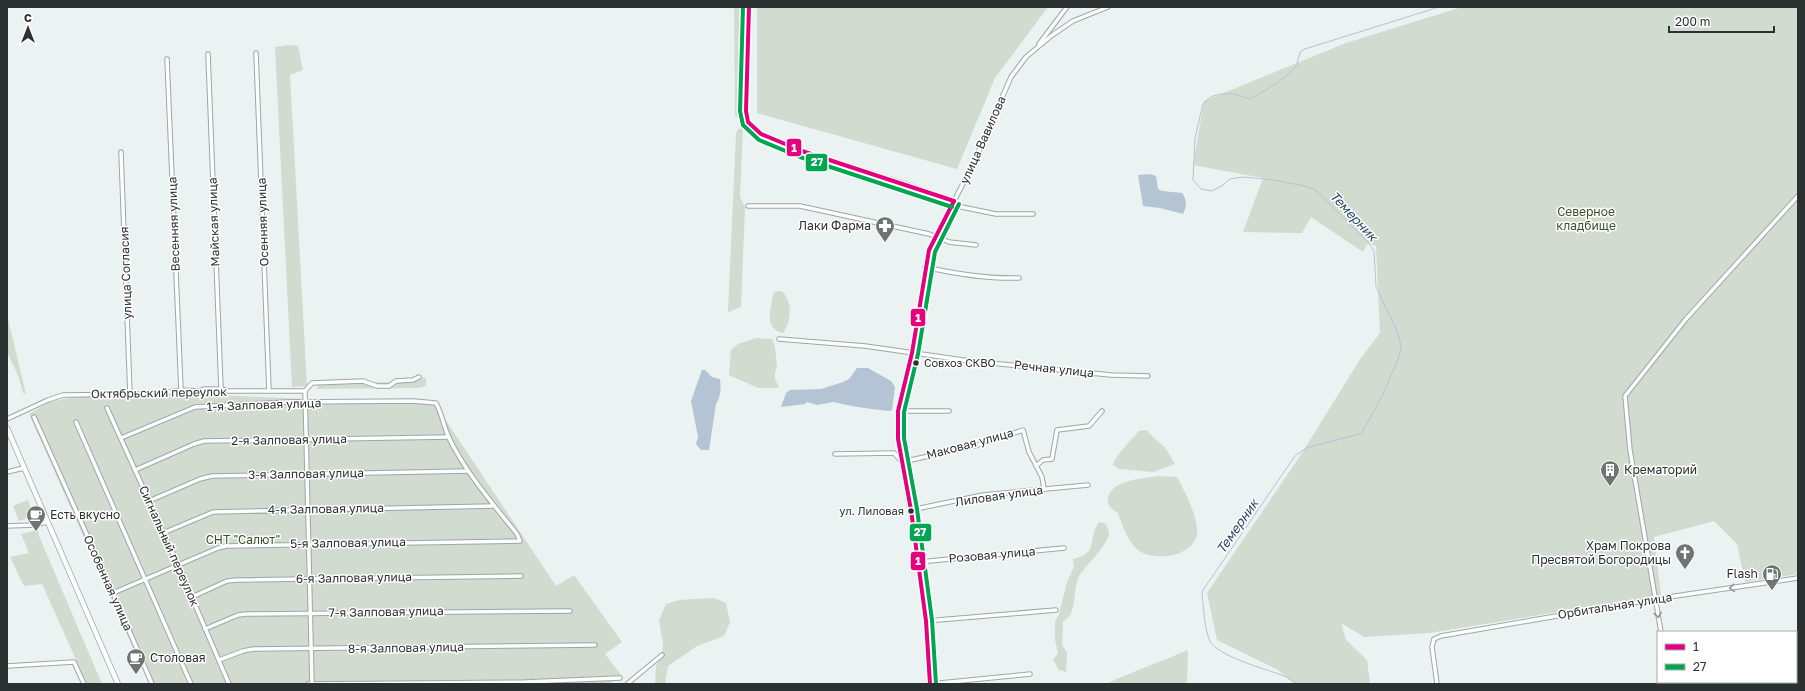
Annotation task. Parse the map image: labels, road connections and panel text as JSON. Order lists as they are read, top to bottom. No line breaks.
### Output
{"streets":{"street":["улица Вавилова","Майская улица","Осенняя улица","Весенняя улица","улица Согласия","Речная улица","Октябрьский переулок","1-я Залповая улица","2-я Залповая улица","Маковая улица","3-я Залповая улица","Лиловая улица","4-я Залповая улица","5-я Залповая улица","Сигнальный переулок","Розовая улица","6-я Залповая улица","Особенная улица","Орбитальная улица","7-я Залповая улица","8-я Залповая улица"]},"crossings":[["улица Вавилова","Речная улица"],["улица Вавилова","Маковая улица"],["улица Вавилова","Лиловая улица"],["улица Вавилова","Розовая улица"],["Майская улица","Октябрьский переулок"],["Осенняя улица","Октябрьский переулок"],["Весенняя улица","Октябрьский переулок"],["улица Согласия","Октябрьский переулок"],["1-я Залповая улица","2-я Залповая улица"],["1-я Залповая улица","Сигнальный переулок"],["2-я Залповая улица","Сигнальный переулок"],["Маковая улица","Лиловая улица"],["3-я Залповая улица","Сигнальный переулок"],["4-я Залповая улица","5-я Залповая улица"],["4-я Залповая улица","Сигнальный переулок"],["5-я Залповая улица","Сигнальный переулок"],["5-я Залповая улица","Особенная улица"],["Сигнальный переулок","6-я Залповая улица"],["Сигнальный переулок","7-я Залповая улица"],["Сигнальный переулок","8-я Залповая улица"]],"water":["Темерник"],"parks":["Северное кладбище","СНТ \"Салют\""],"places":{"pharmacy":["Лаки Фарма"],"other":["Совхоз СКВО","ул. Лиловая"],"building":["Крематорий"],"cafe":["Есть вкусно","Столовая"],"church":["Храм Покрова Пресвятой Богородицы"],"fuel station":["Flash"]},"lines":["transit line 1","transit line 27"],"legend":["1","27"],"scale_bar":"200 m","north":"top"}
